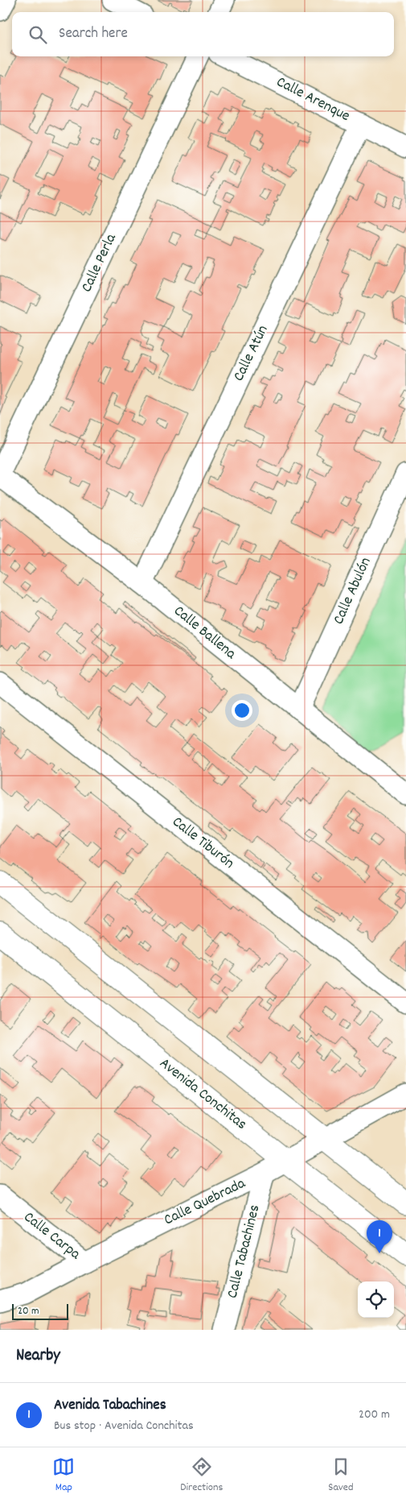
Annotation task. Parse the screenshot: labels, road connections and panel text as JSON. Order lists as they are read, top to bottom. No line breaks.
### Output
{"streets":{"street":["Calle Arenque","Calle Perla","Calle Atún","Calle Abulón","Calle Ballena","Calle Tiburón","Avenida Conchitas","Calle Quebrada","Calle Carpa","Calle Tabachines"]},"crossings":[["Calle Arenque","Calle Atún"],["Calle Perla","Calle Ballena"],["Calle Atún","Calle Ballena"],["Calle Abulón","Calle Ballena"],["Avenida Conchitas","Calle Quebrada"],["Calle Quebrada","Calle Carpa"],["Calle Quebrada","Calle Tabachines"]],"scale_bar":"20 m","page":{"search":"Search here","pins":"1","scale":"20 m","heading":"Nearby","list":[{"mark":"1","name":"Avenida Tabachines","note":"Bus stop · Avenida Conchitas","value":"200 m"}],"nav":["Map","Directions","Saved"]}}
